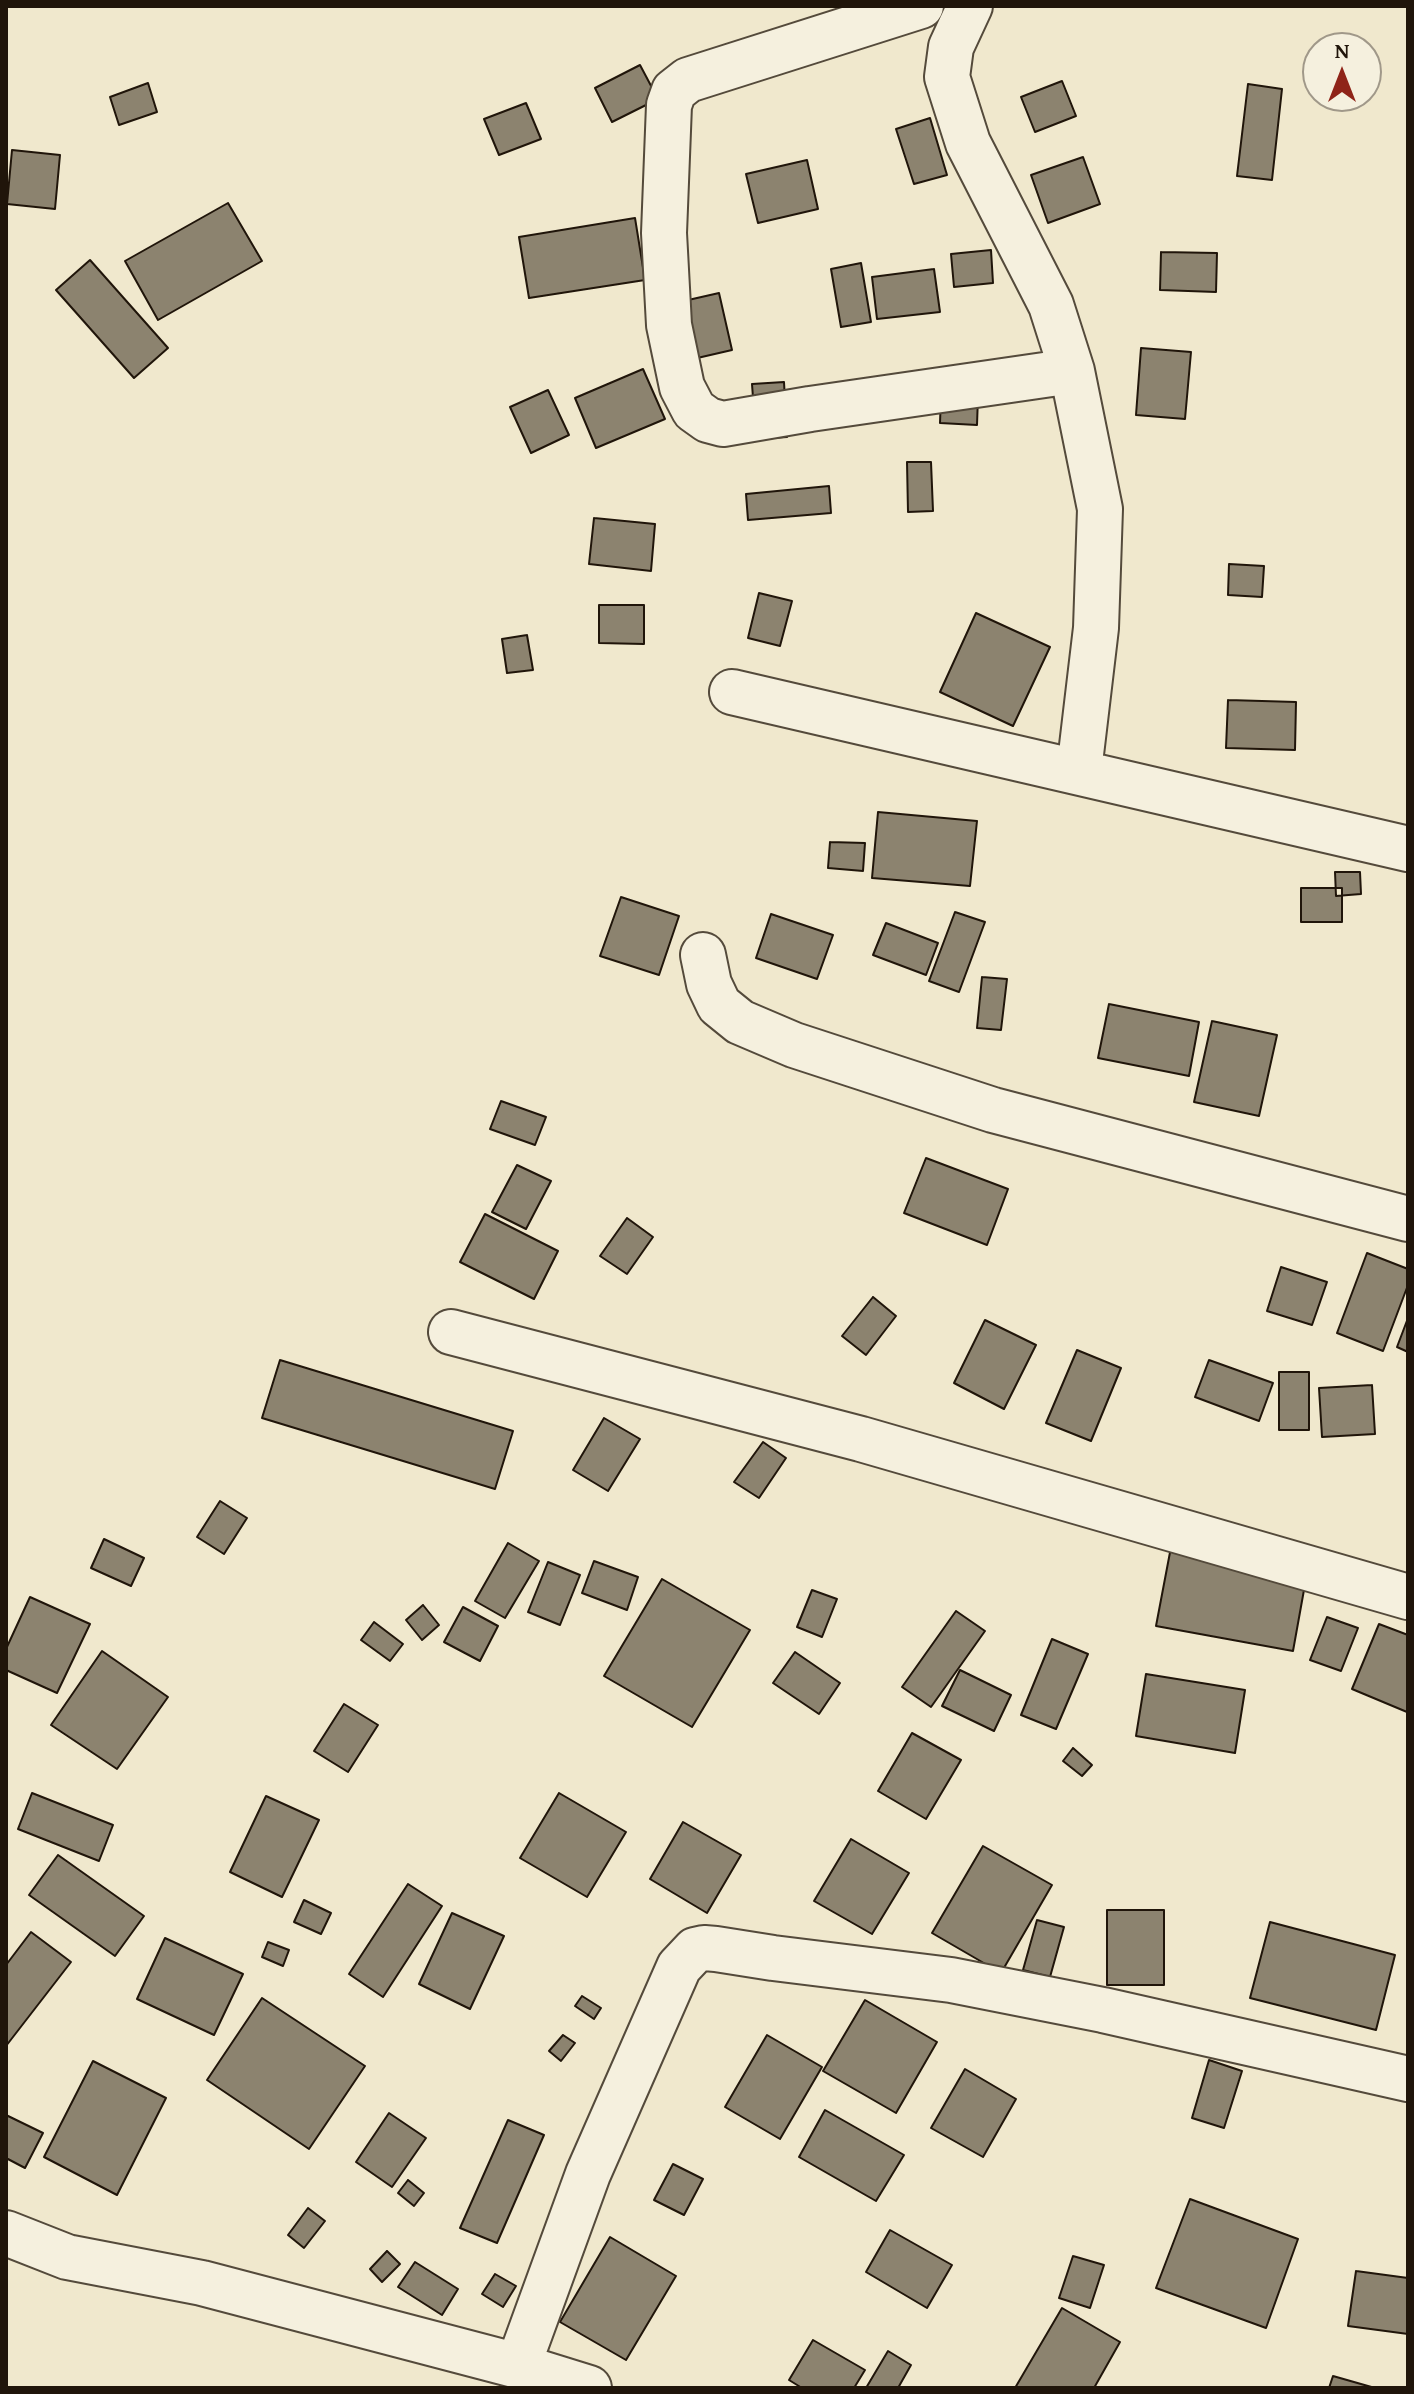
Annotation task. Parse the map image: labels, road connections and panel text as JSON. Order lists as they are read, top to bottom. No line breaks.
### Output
{"north":"top"}
